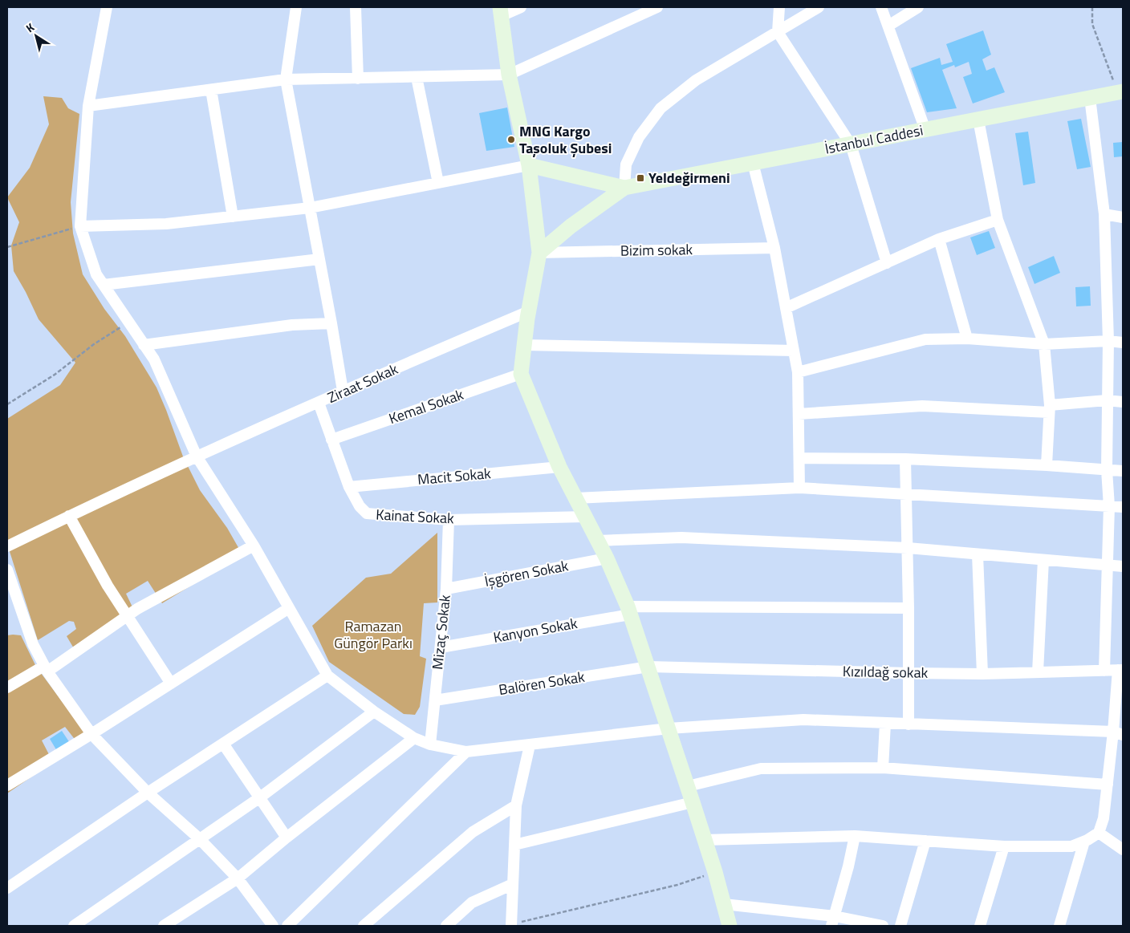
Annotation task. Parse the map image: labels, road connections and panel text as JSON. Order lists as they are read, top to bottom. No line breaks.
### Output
{"streets":{"street":["İstanbul Caddesi","Bizim sokak","Ziraat Sokak","Kemal Sokak","Macit Sokak","Kainat Sokak","İşgören Sokak","Kanyon Sokak","Mizaç Sokak","Kızıldağ sokak","Balören Sokak"]},"crossings":[["Ziraat Sokak","Kainat Sokak"],["Kemal Sokak","Kainat Sokak"],["Macit Sokak","Kainat Sokak"],["Kainat Sokak","Mizaç Sokak"],["İşgören Sokak","Mizaç Sokak"],["Kanyon Sokak","Mizaç Sokak"],["Mizaç Sokak","Balören Sokak"],["Kızıldağ sokak","Balören Sokak"]],"parks":["Ramazan Güngör Parkı"],"places":{"other":["MNG Kargo Taşoluk Şubesi"],"transit":["Yeldeğirmeni"]},"north":"top left"}
